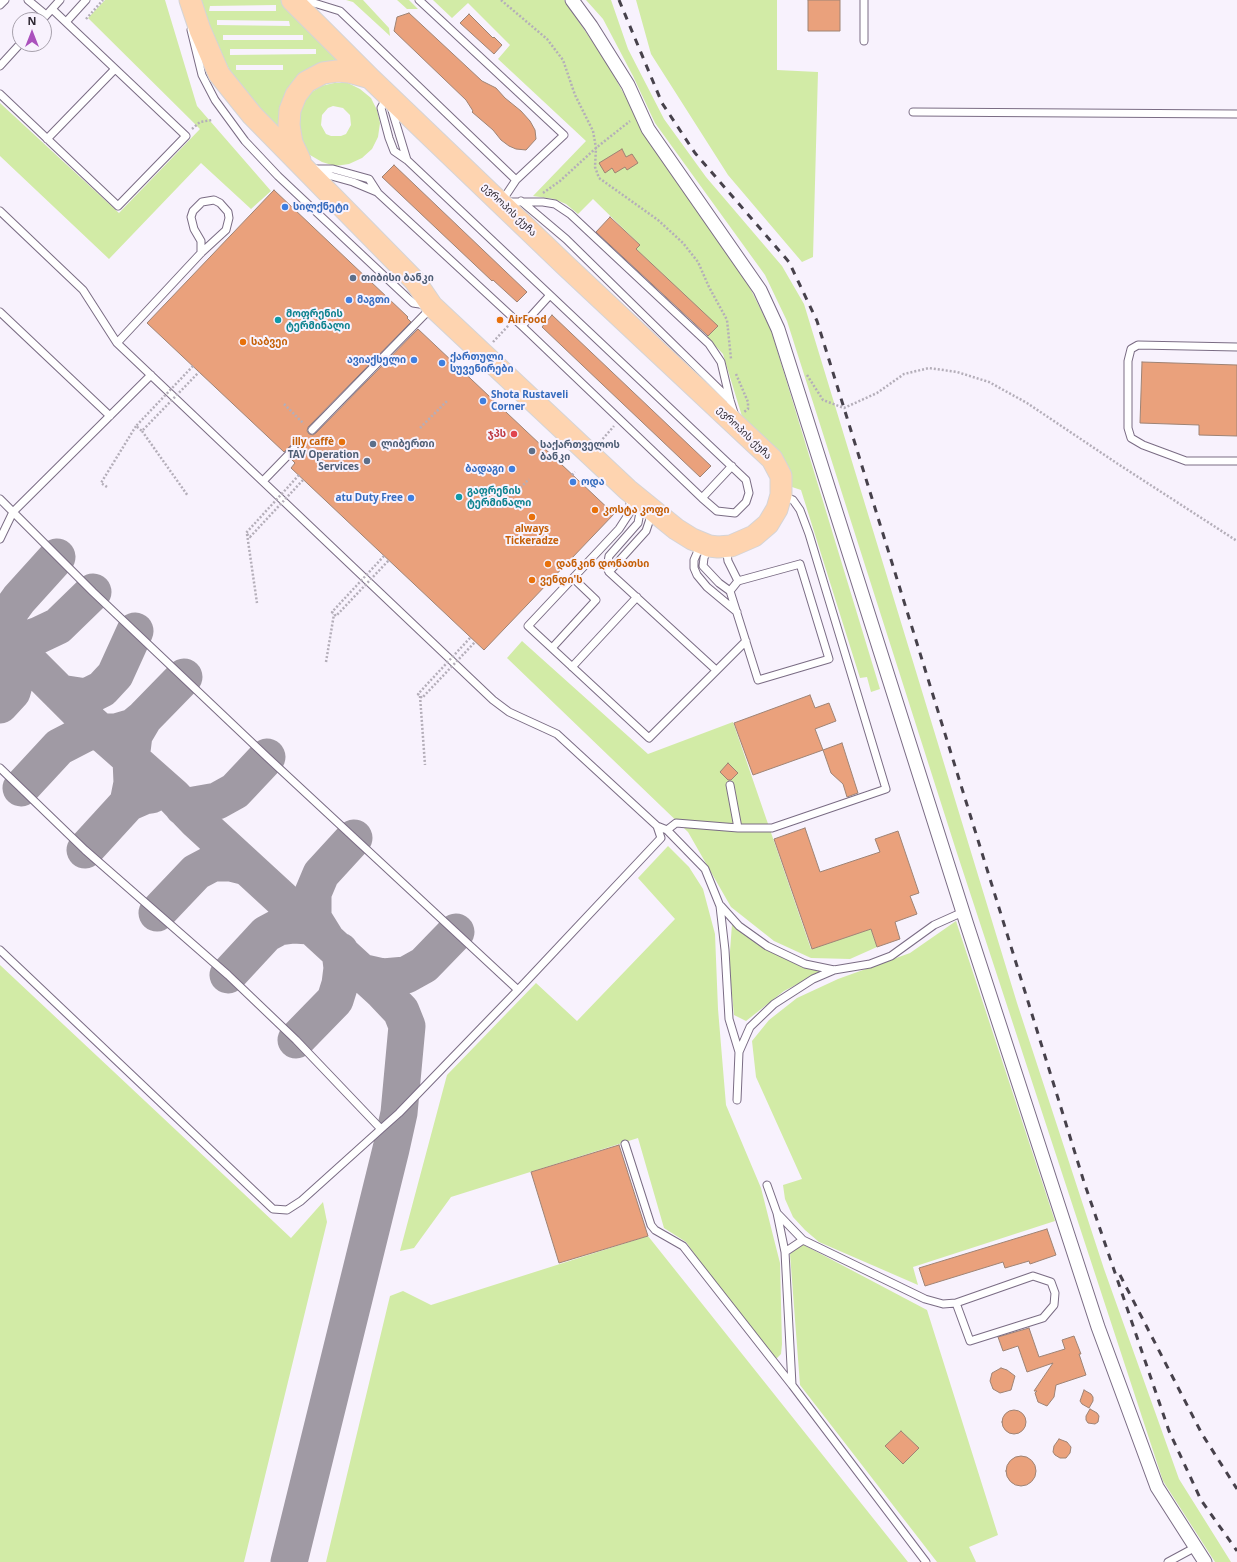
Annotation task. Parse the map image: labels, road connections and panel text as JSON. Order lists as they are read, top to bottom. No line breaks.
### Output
{"streets":{"main road":["ევროპის ქუჩა"]},"places":["სილქნეტი","თიბისი ბანკი","მაგთი","მოფრენის ტერმინალი","AirFood","საბვეი","ავიაქსელი","ქართული სუვენირები","Shota Rustaveli Corner","ჯპს","illy caffè","ლიბერთი","საქართველოს ბანკი","TAV Operation Services","ბადაგი","ოდა","გაფრენის ტერმინალი","atu Duty Free","კოსტა კოფი","always Tickeradze","დანკინ დონათსი","ვენდი'ს"],"north":"top"}
